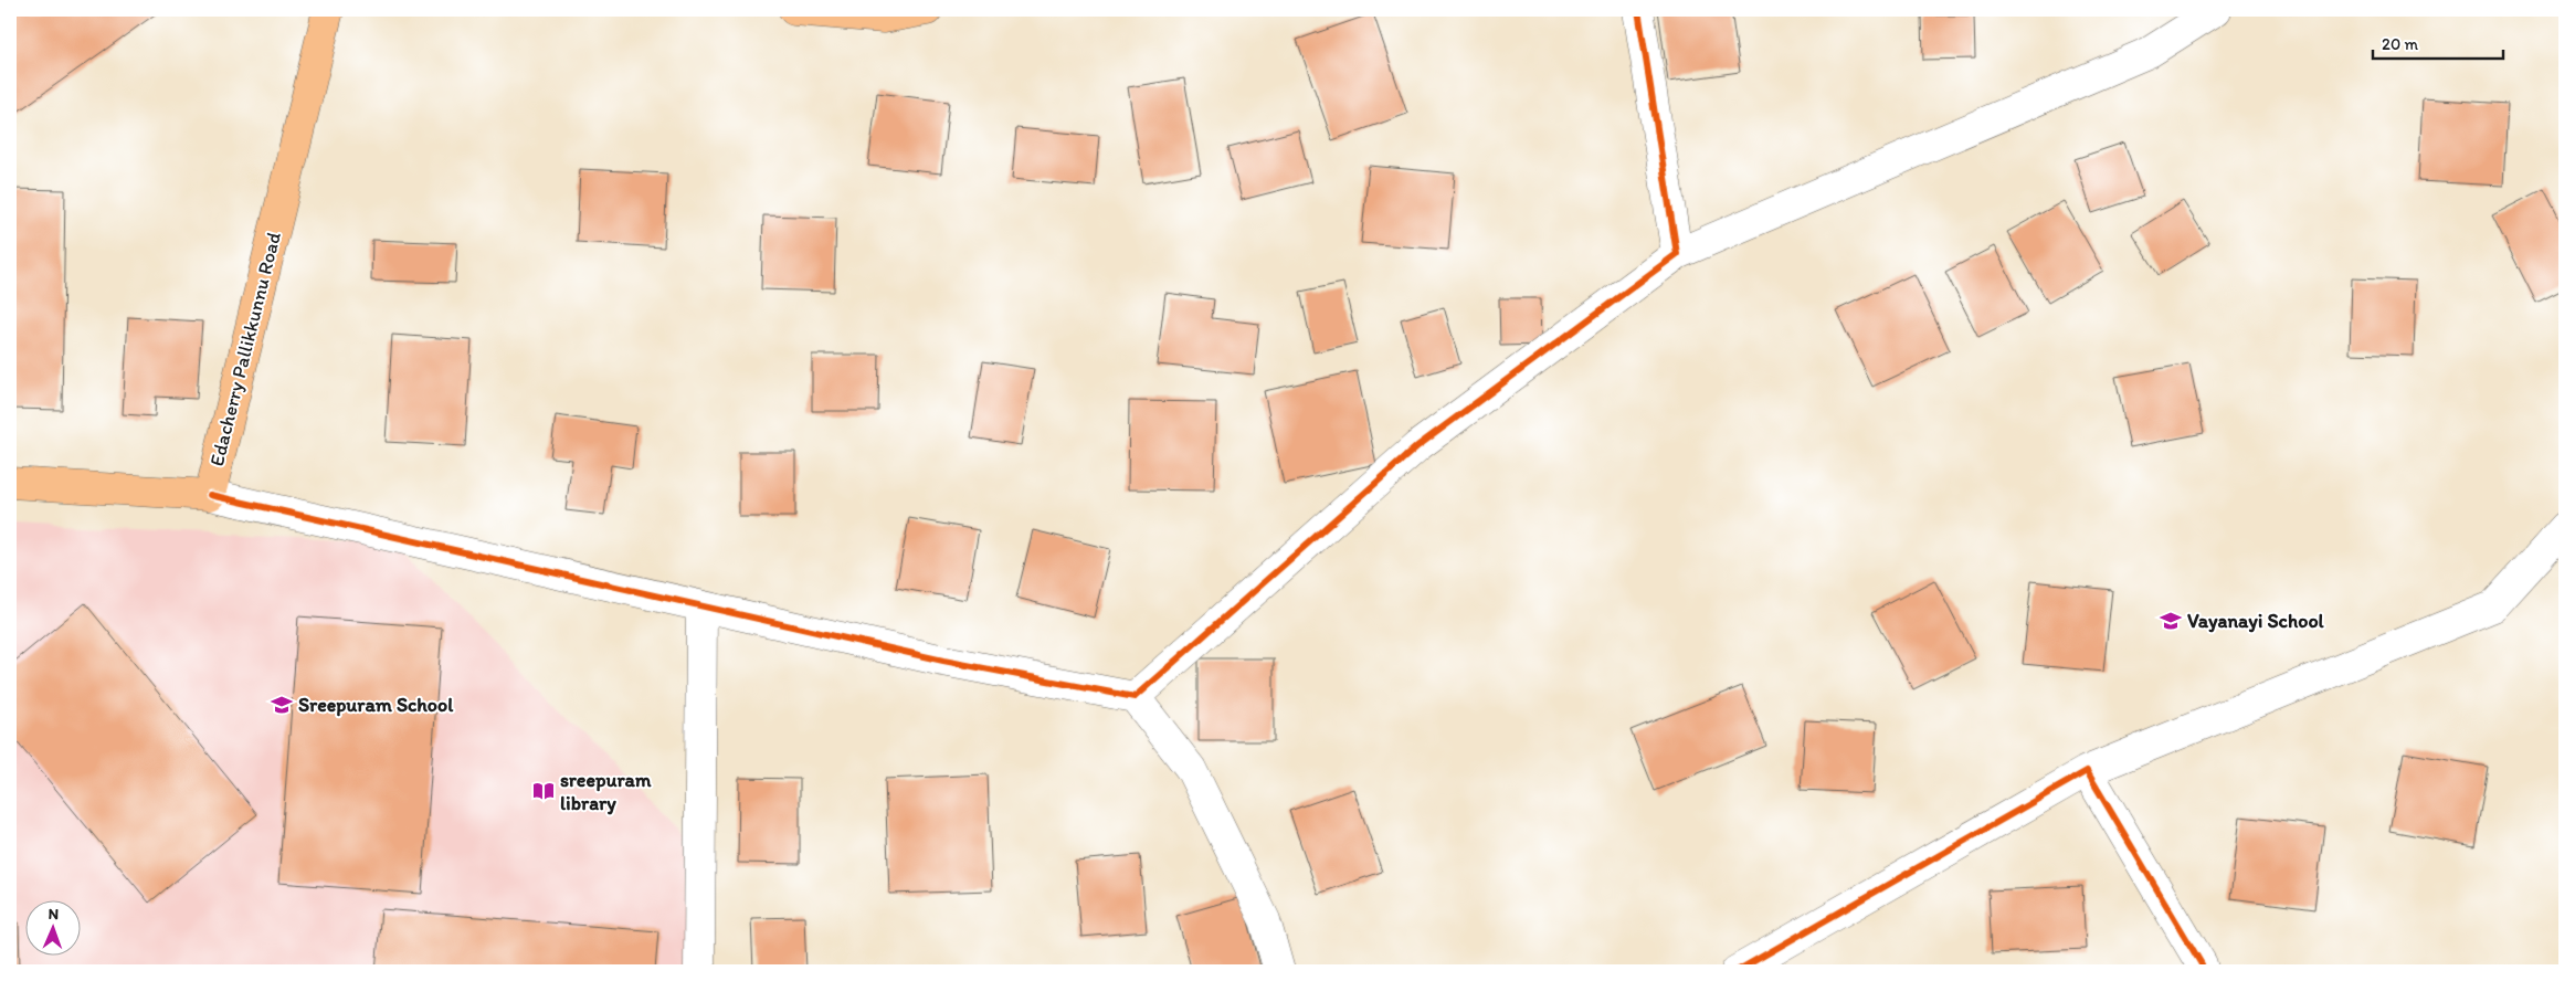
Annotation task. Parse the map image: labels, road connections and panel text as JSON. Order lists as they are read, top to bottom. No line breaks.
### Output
{"streets":{"main road":["Edacherry Pallikkunnu Road"]},"places":{"school or university":["Vayanayi School","Sreepuram School"],"library":["sreepuram library"]},"scale_bar":"20 m","north":"top"}
